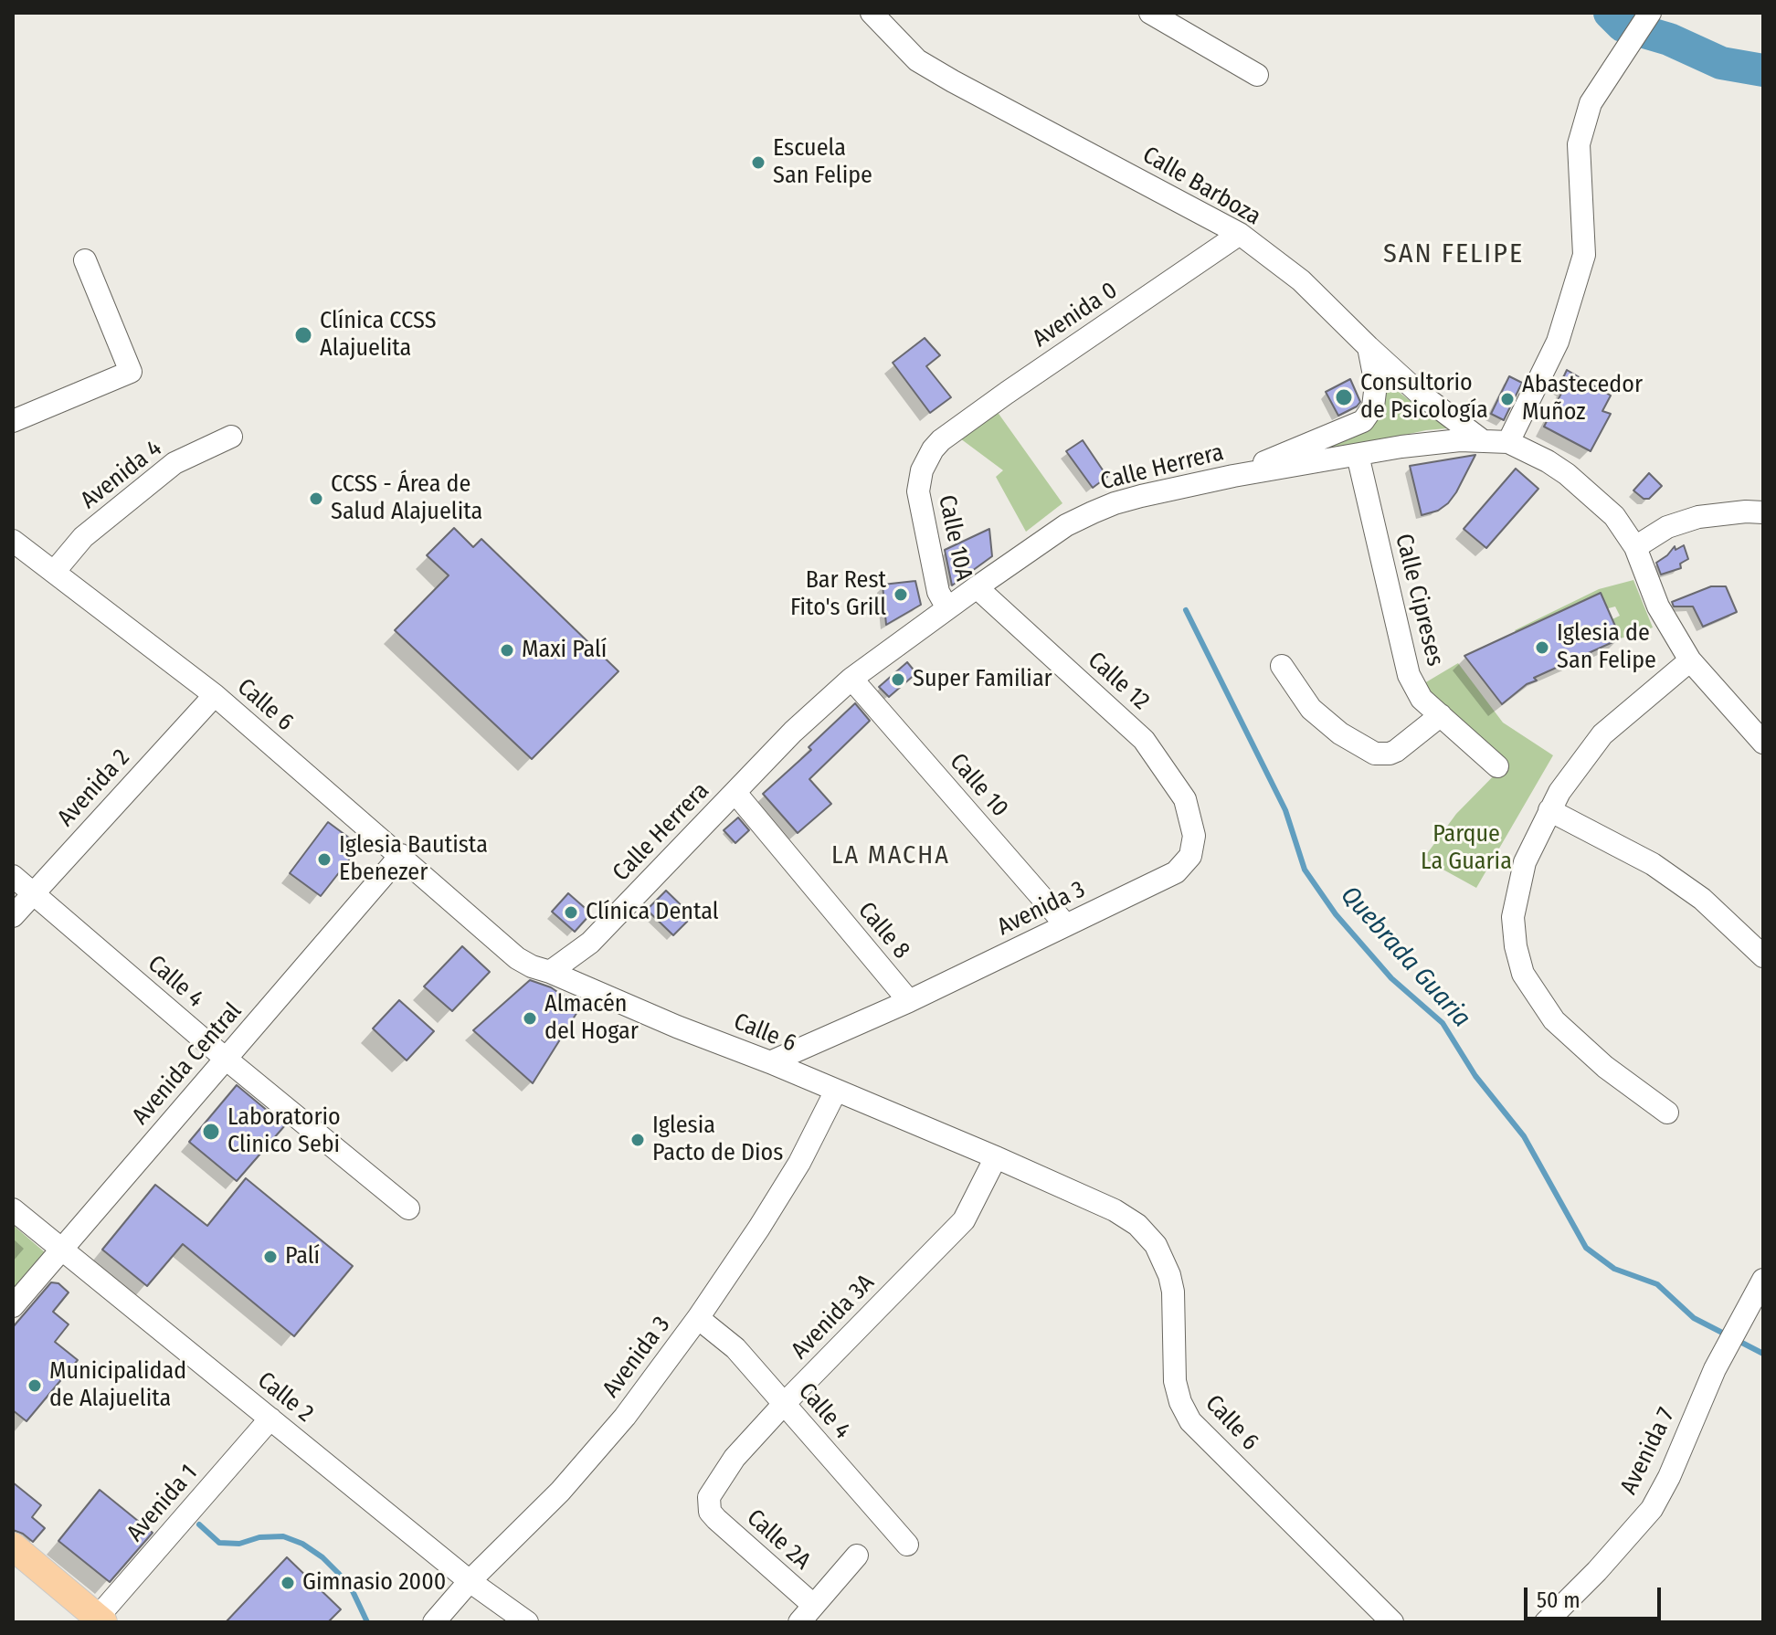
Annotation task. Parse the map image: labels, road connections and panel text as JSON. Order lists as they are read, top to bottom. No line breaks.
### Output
{"streets":{"street":["Calle Barboza","Avenida 0","Calle Herrera","Avenida 4","Calle 10A","Calle Cipreses","Calle 12","Calle 6","Calle 10","Avenida 2","Avenida 3","Calle 8","Calle 4","Avenida Central","Avenida 3A","Calle 2","Avenida 7","Avenida 1","Calle 2A"]},"crossings":[["Calle Barboza","Avenida 0"],["Calle Barboza","Calle Herrera"],["Avenida 0","Calle 10A"],["Calle Herrera","Calle 10A"],["Calle Herrera","Calle Cipreses"],["Calle Herrera","Calle 12"],["Calle Herrera","Calle 6"],["Calle Herrera","Calle 10"],["Calle Herrera","Calle 8"],["Avenida 4","Calle 6"],["Calle 12","Avenida 3"],["Calle 6","Avenida 2"],["Calle 6","Avenida 3"],["Calle 6","Avenida Central"],["Calle 6","Avenida 3A"],["Calle 10","Avenida 3"],["Avenida 2","Calle 4"],["Avenida 3","Calle 8"],["Avenida 3","Calle 4"],["Avenida 3","Calle 2"],["Calle 4","Avenida Central"],["Calle 4","Avenida 3A"],["Avenida Central","Calle 2"],["Avenida 3A","Calle 2A"],["Calle 2","Avenida 1"]],"districts":["SAN FELIPE","LA MACHA"],"water":["Quebrada Guaria"],"parks":["Parque La Guaria"],"places":["Escuela San Felipe","Clínica CCSS Alajuelita","Consultorio de Psicología","Abastecedor Muñoz","CCSS - Área de Salud Alajuelita","Bar Rest Fito's Grill","Iglesia de San Felipe","Maxi Palí","Super Familiar","Iglesia Bautista Ebenezer","Clínica Dental","Almacén del Hogar","Laboratorio Clinico Sebi","Iglesia Pacto de Dios","Palí","Municipalidad de Alajuelita","Gimnasio 2000"],"scale_bar":"50 m"}
